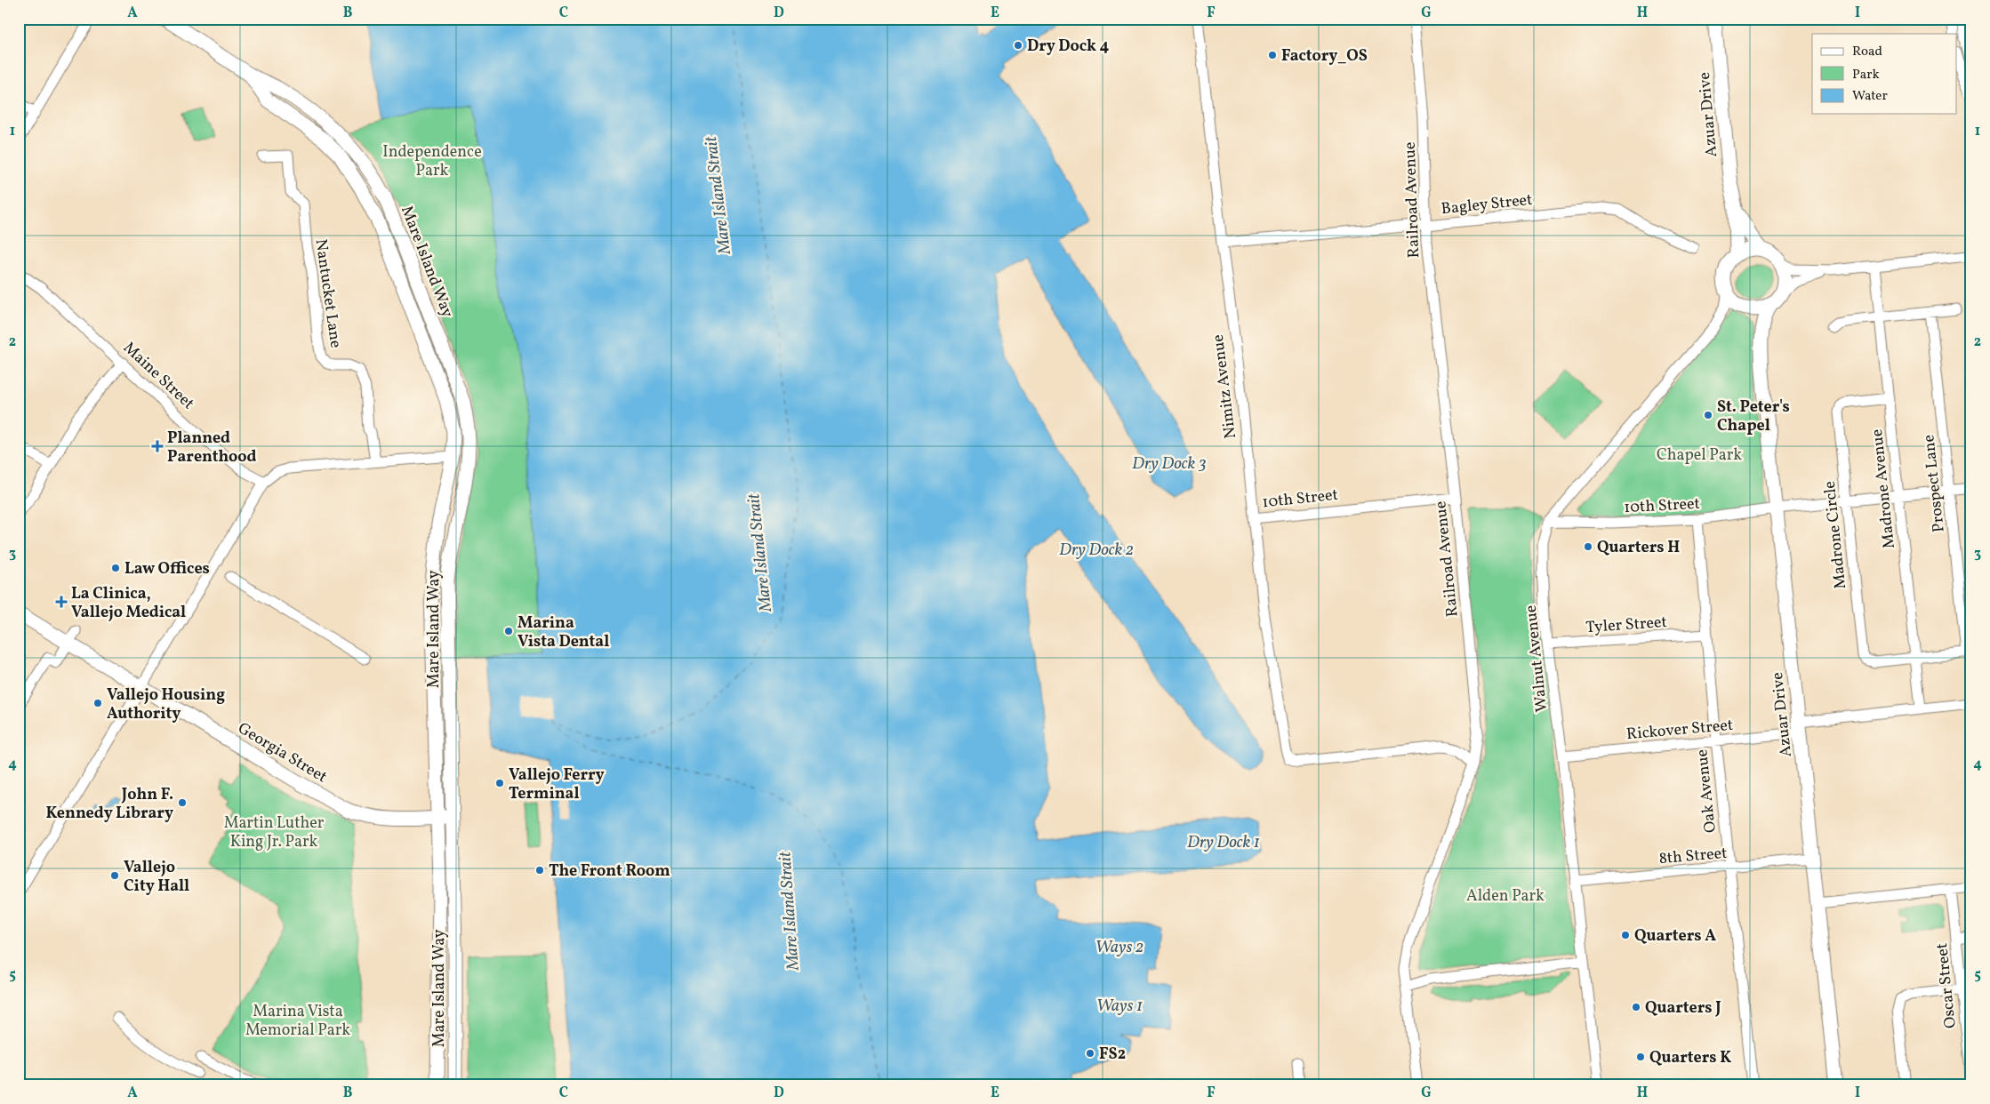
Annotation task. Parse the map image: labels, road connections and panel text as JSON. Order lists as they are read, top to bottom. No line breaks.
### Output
{"streets":{"main road":["Azuar Drive","Mare Island Way","Georgia Street"],"street":["Railroad Avenue","Bagley Street","Nantucket Lane","Maine Street","Nimitz Avenue","Prospect Lane","Madrone Avenue","10th Street","Madrone Circle","Tyler Street","Walnut Avenue","Rickover Street","Oak Avenue","8th Street","Oscar Street"]},"crossings":[["Azuar Drive","10th Street"],["Azuar Drive","Walnut Avenue"],["Azuar Drive","Rickover Street"],["Azuar Drive","8th Street"],["Railroad Avenue","Bagley Street"],["Railroad Avenue","Nimitz Avenue"],["Railroad Avenue","10th Street"],["Bagley Street","Nimitz Avenue"],["Mare Island Way","Georgia Street"],["Nimitz Avenue","10th Street"],["Prospect Lane","10th Street"],["Madrone Avenue","10th Street"],["Madrone Avenue","Madrone Circle"],["Madrone Avenue","Rickover Street"],["10th Street","Madrone Circle"],["10th Street","Walnut Avenue"],["10th Street","Oak Avenue"],["Tyler Street","Walnut Avenue"],["Tyler Street","Oak Avenue"],["Walnut Avenue","Rickover Street"],["Walnut Avenue","8th Street"],["Rickover Street","Oak Avenue"],["Oak Avenue","8th Street"]],"water":["Mare Island Strait","Dry Dock 3","Dry Dock 2","Dry Dock 1","Ways 2","Ways 1"],"parks":["Independence Park","Chapel Park","Martin Luther King Jr. Park","Alden Park","Marina Vista Memorial Park"],"places":{"other":["Dry Dock 4","Factory_OS","St. Peter's Chapel","Quarters H","Law Offices","Marina Vista Dental","Vallejo Housing Authority","Vallejo Ferry Terminal","John F. Kennedy Library","The Front Room","Vallejo City Hall","Quarters A","Quarters J","FS2","Quarters K"],"health":["Planned Parenthood","La Clinica, Vallejo Medical"]},"legend":["Road","Park","Water"],"grid":{"columns":["A","B","C","D","E","F","G","H","I"],"rows":["1","2","3","4","5"]}}
